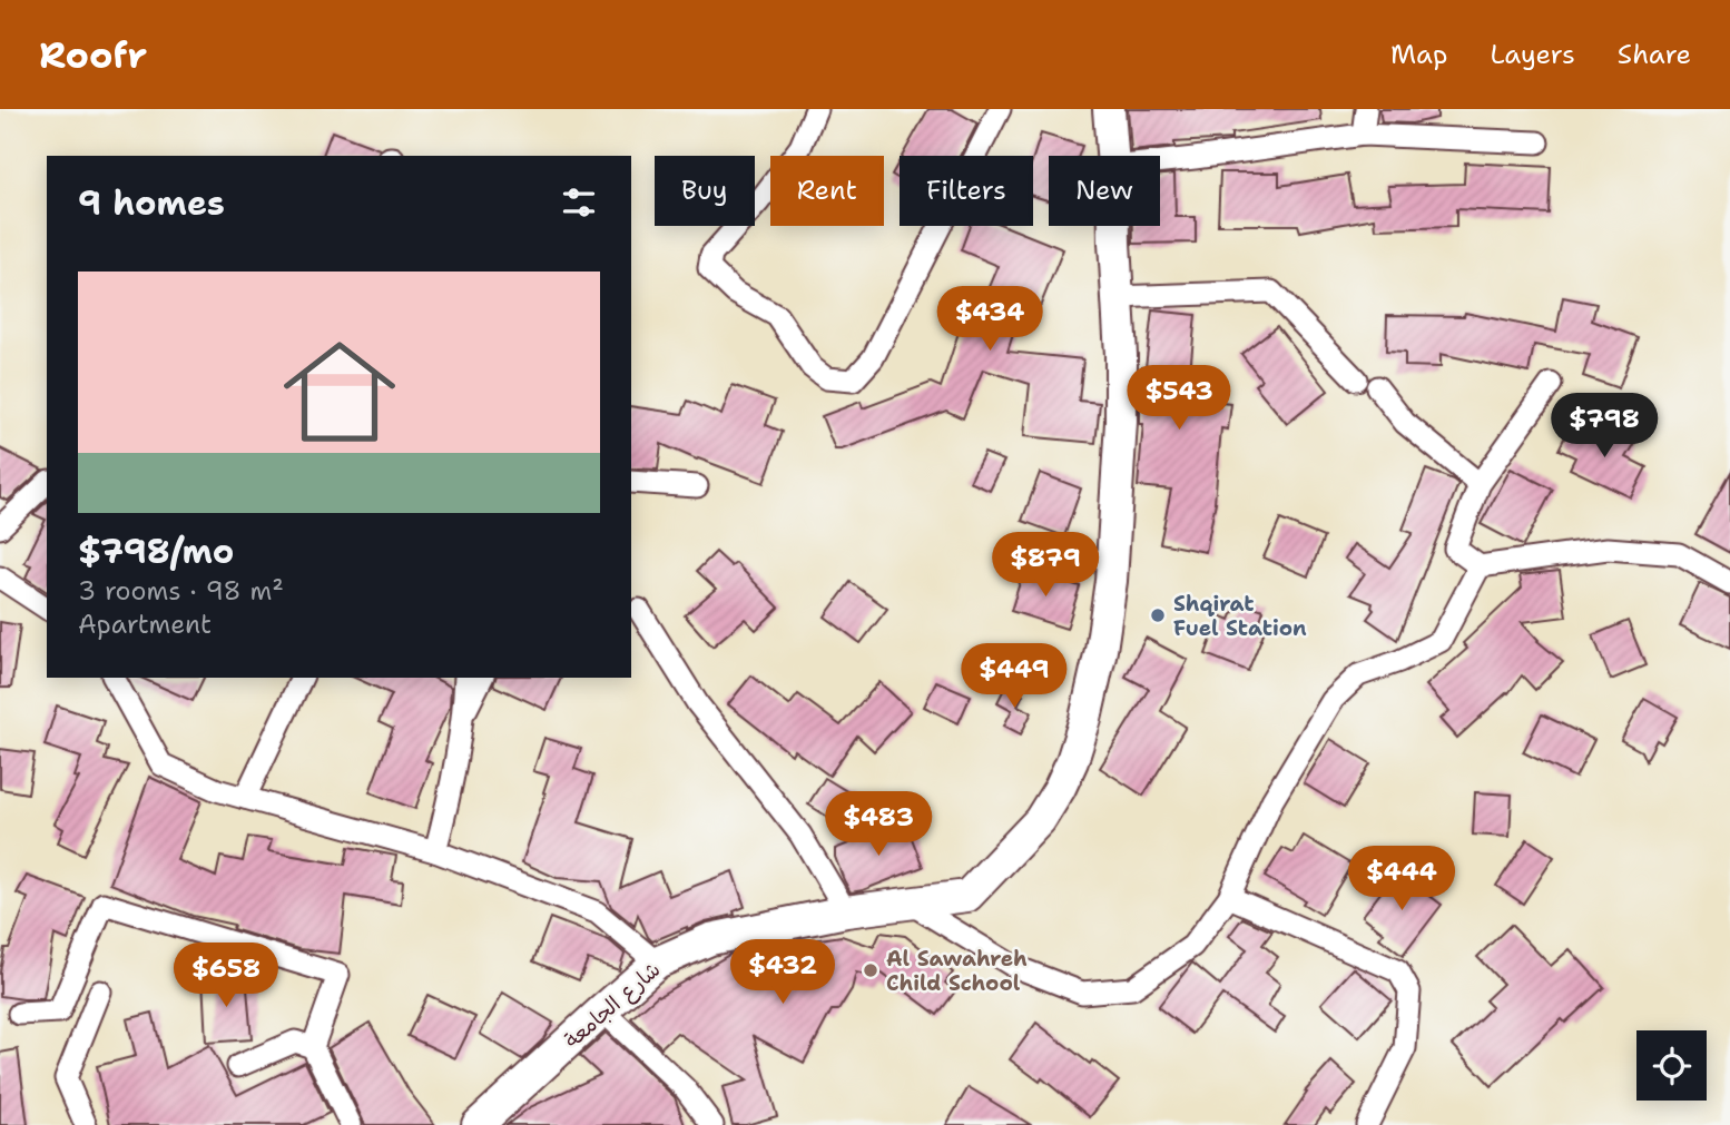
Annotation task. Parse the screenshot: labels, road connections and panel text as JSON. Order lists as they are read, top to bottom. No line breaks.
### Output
{"streets":{"main road":["شارع الجامعة"]},"places":["Shqirat Fuel Station","Al Sawahreh Child School"],"page":{"header":"Roofr","nav":["Map","Layers","Share"],"chip":["Buy","Rent","Filters","New"],"heading":"9 homes","list":[{"name":"$798/mo","note":"3 rooms · 98 m² · Apartment"}],"price":["$434","$543","$798","$879","$449","$483","$444","$432","$658"]}}
